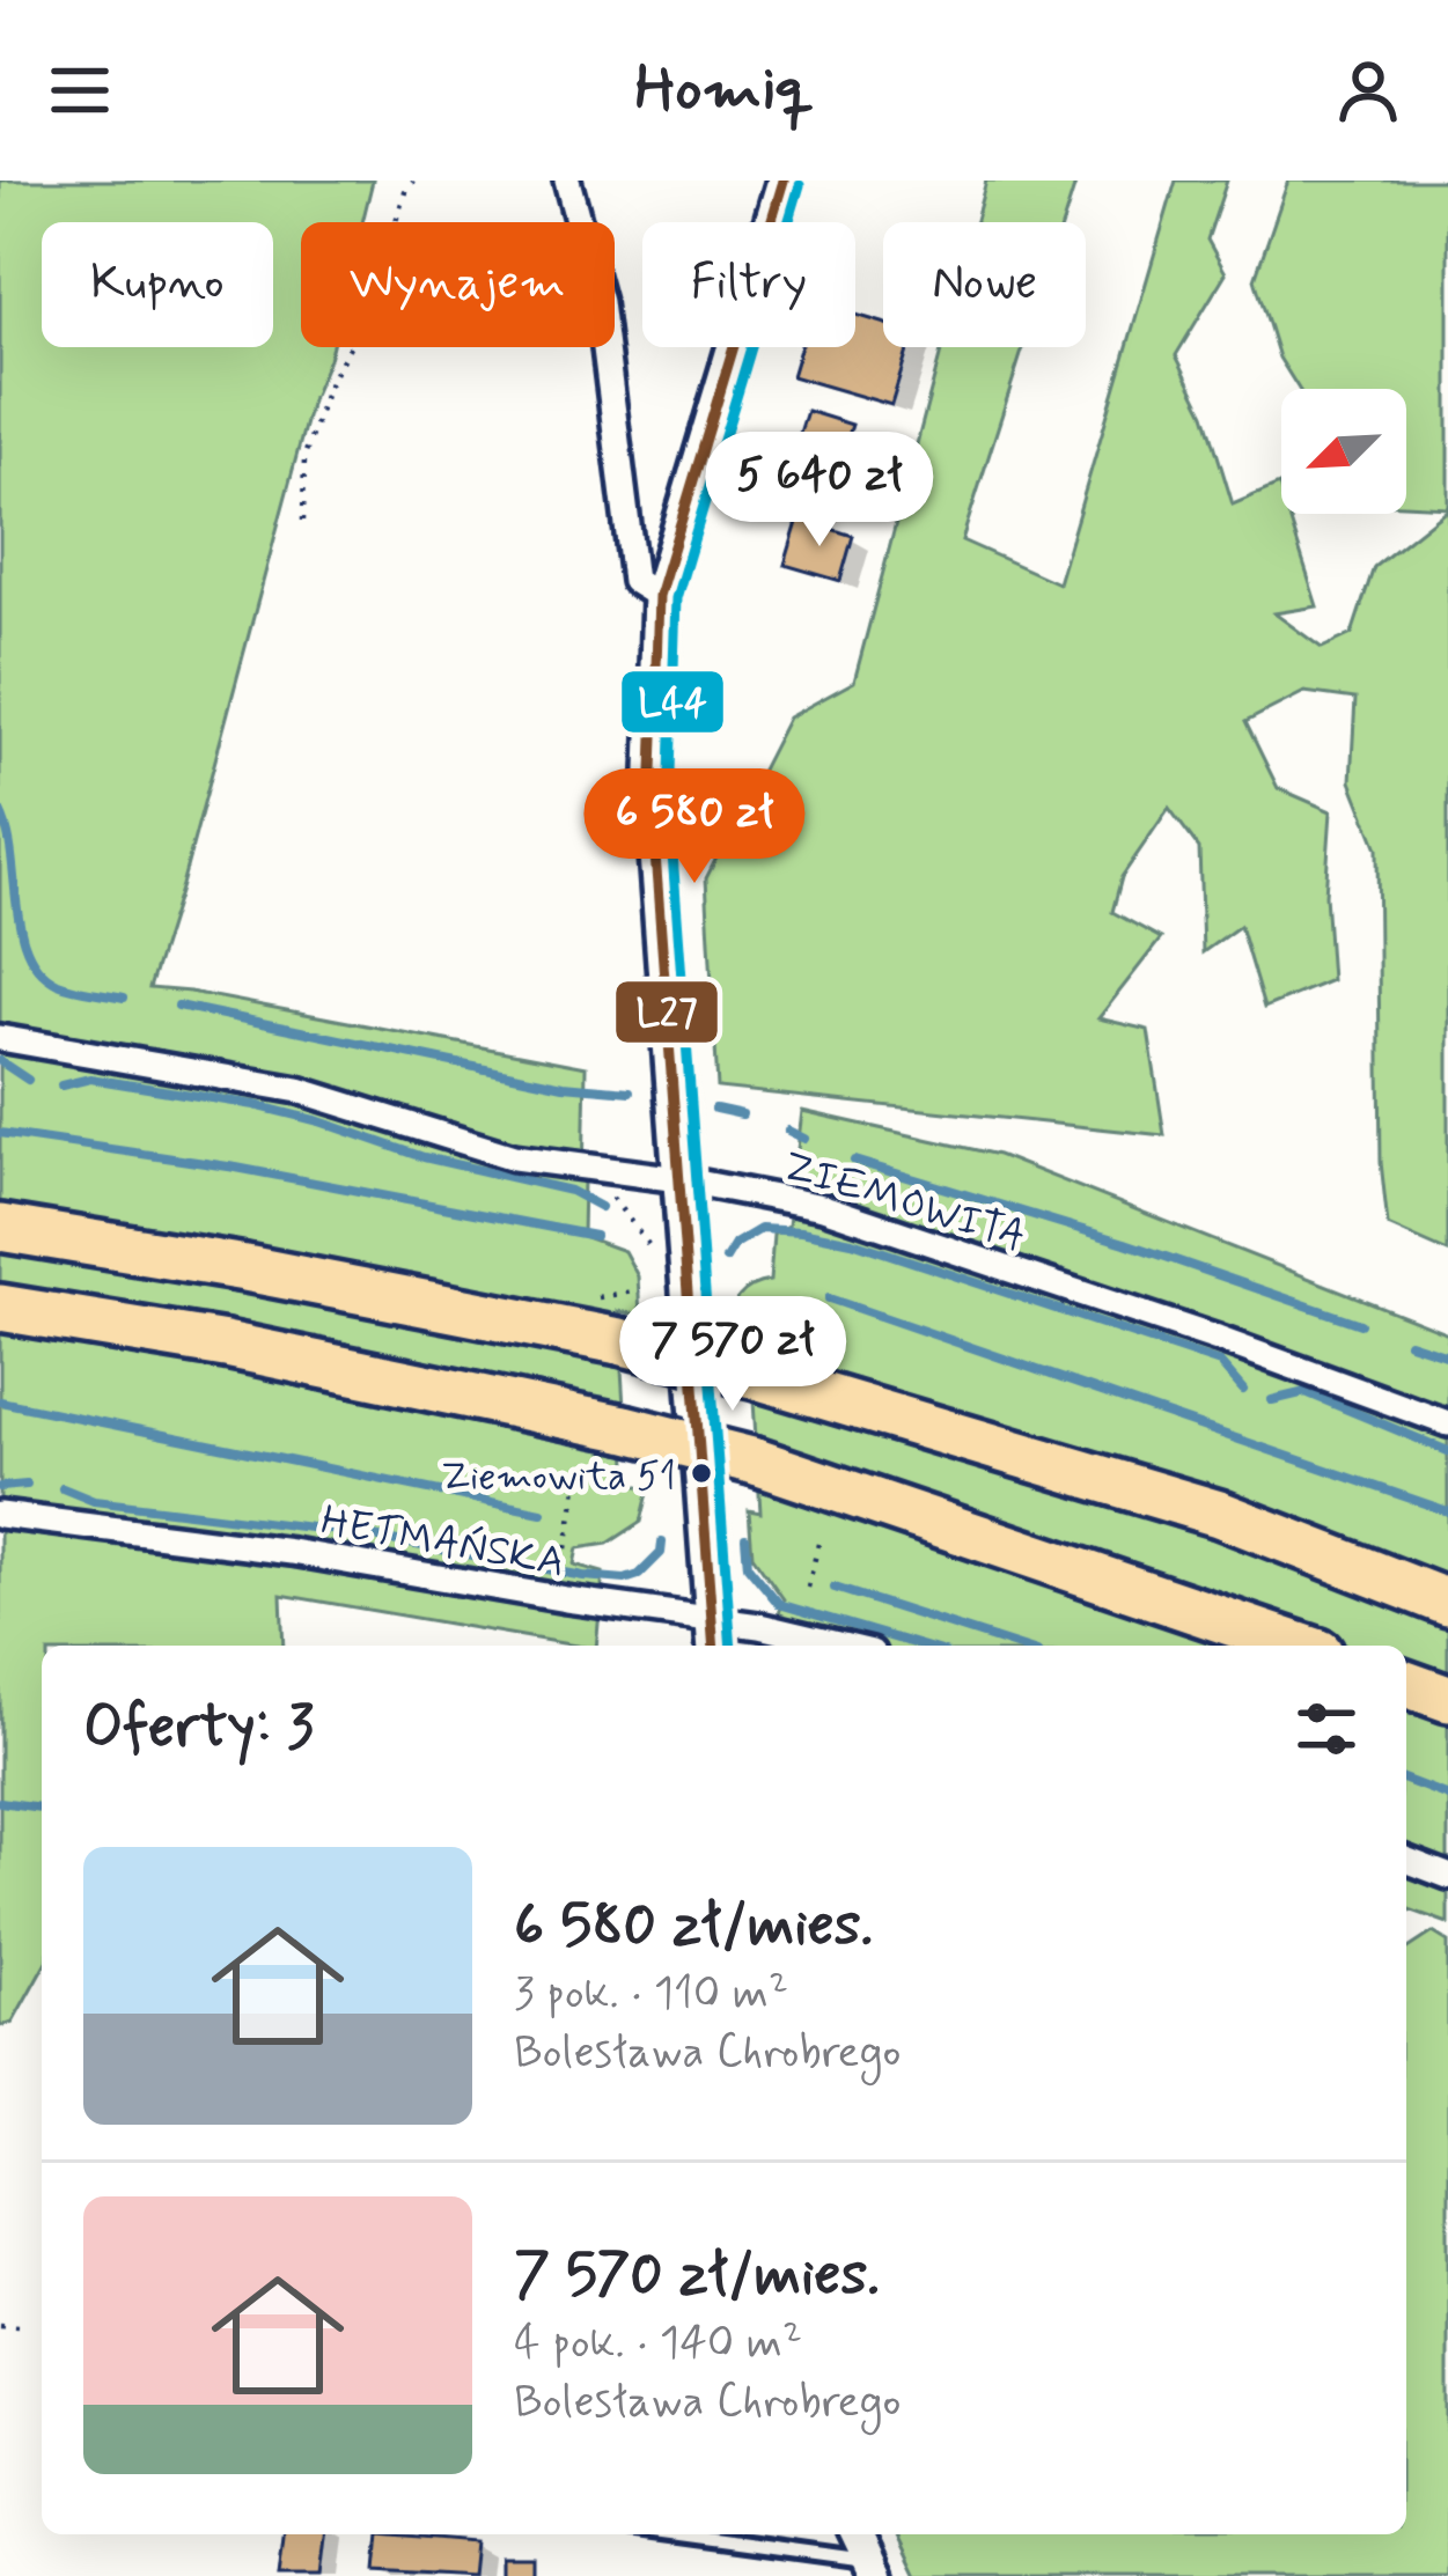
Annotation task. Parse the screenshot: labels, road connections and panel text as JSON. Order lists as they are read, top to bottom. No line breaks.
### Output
{"streets":{"street":["ZIEMOWITA","HETMAŃSKA"]},"places":["Ziemowita 51"],"lines":["transit line L27","transit line L44"],"north":"bottom left","page":{"header":"Homiq","chip":["Kupno","Wynajem","Filtry","Nowe"],"price":["5 640 zł","6 580 zł","7 570 zł"],"heading":"Oferty: 3","list":[{"name":"6 580 zł/mies.","note":"3 pok. · 110 m² · Bolesława Chrobrego"},{"name":"7 570 zł/mies.","note":"4 pok. · 140 m² · Bolesława Chrobrego"}]}}
